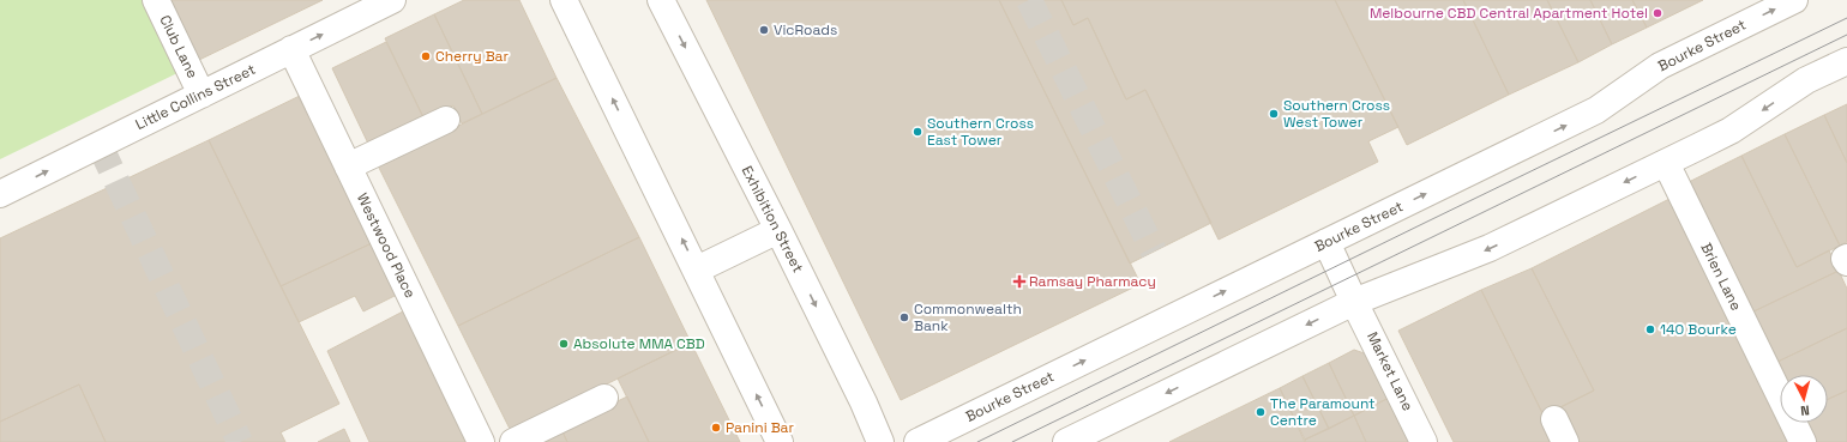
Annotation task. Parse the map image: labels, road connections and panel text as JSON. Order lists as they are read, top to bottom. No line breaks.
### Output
{"streets":{"street":["Bourke Street","Club Lane","Little Collins Street","Exhibition Street","Westwood Place","Brien Lane","Market Lane"]},"crossings":[["Bourke Street","Market Lane"],["Club Lane","Little Collins Street"],["Little Collins Street","Westwood Place"]],"one_way":["Little Collins Street"],"places":{"other":["Melbourne CBD Central Apartment Hotel","VicRoads","Cherry Bar","Southern Cross West Tower","Southern Cross East Tower","Commonwealth Bank","140 Bourke","Absolute MMA CBD","The Paramount Centre","Panini Bar"],"health":["Ramsay Pharmacy"]},"north":"bottom"}
